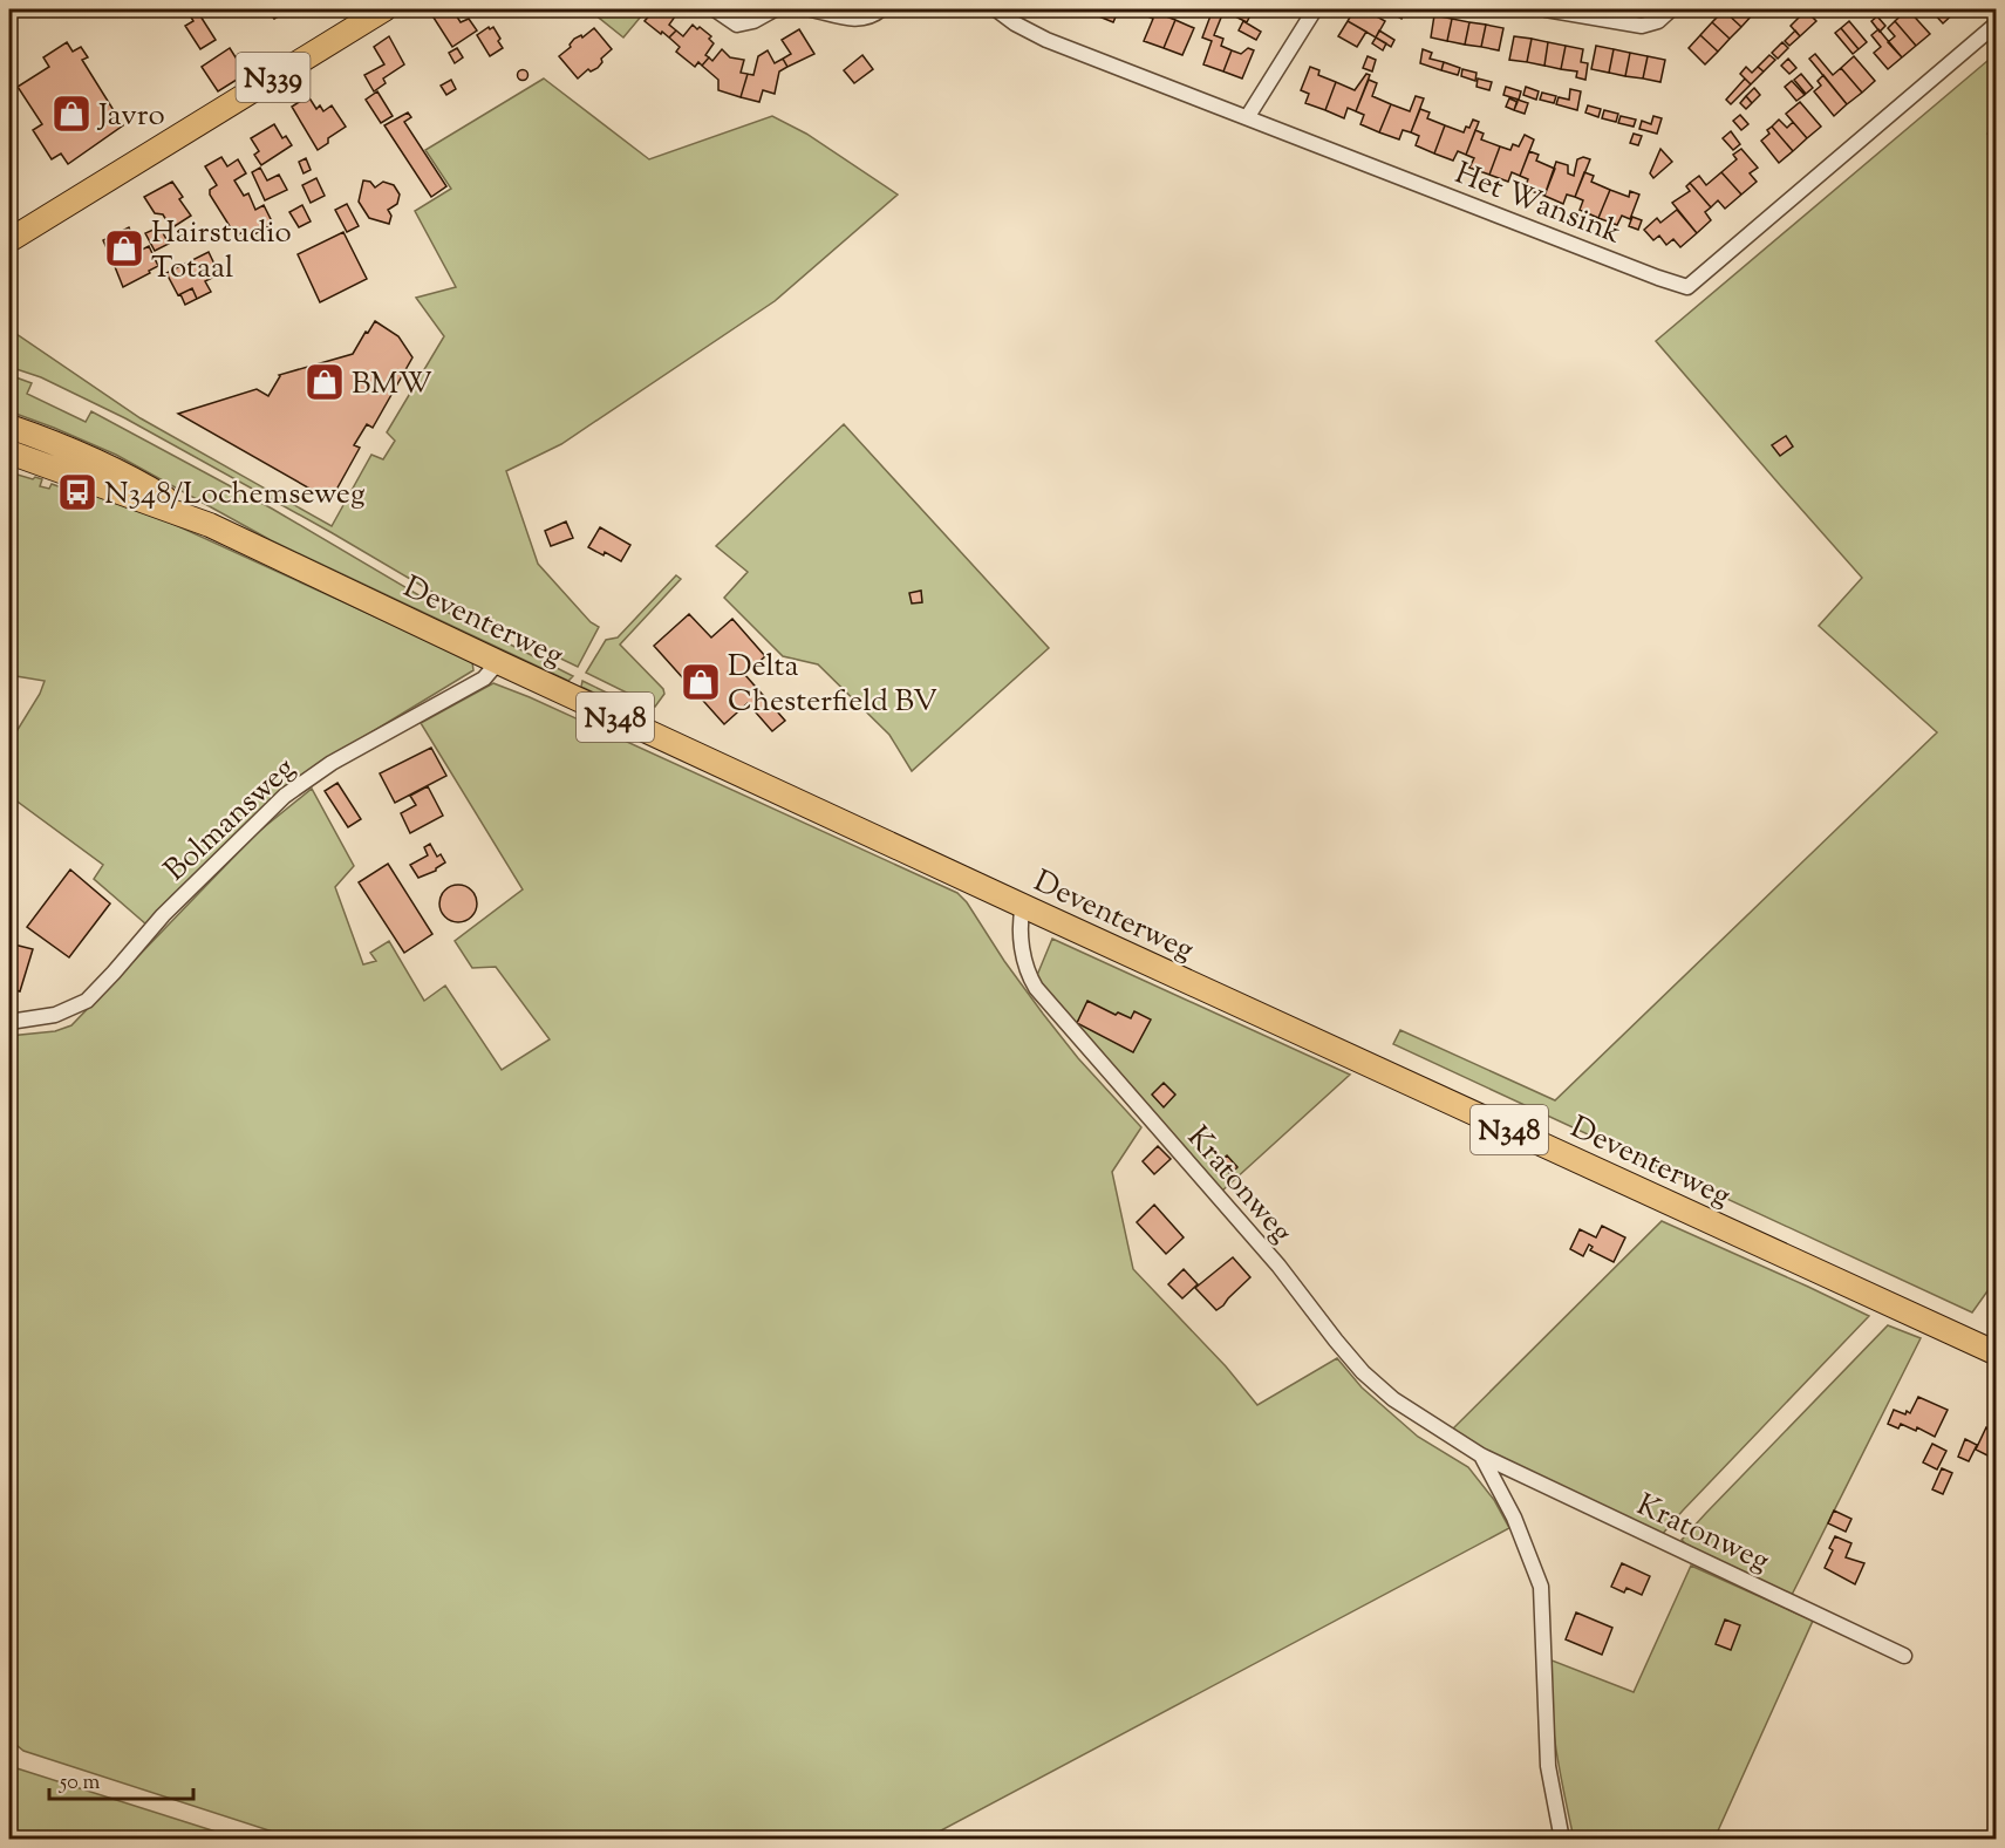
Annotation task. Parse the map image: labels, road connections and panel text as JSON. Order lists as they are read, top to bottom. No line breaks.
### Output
{"streets":{"main road":["N339","Deventerweg","N348"],"street":["Het Wansink","Bolmansweg","Kratonweg"]},"crossings":[["Deventerweg","Bolmansweg"],["Deventerweg","Kratonweg"]],"places":{"shop":["Javro","Hairstudio Totaal","BMW","Delta Chesterfield BV"],"bus stop":["N348/Lochemseweg"]},"scale_bar":"50 m"}
